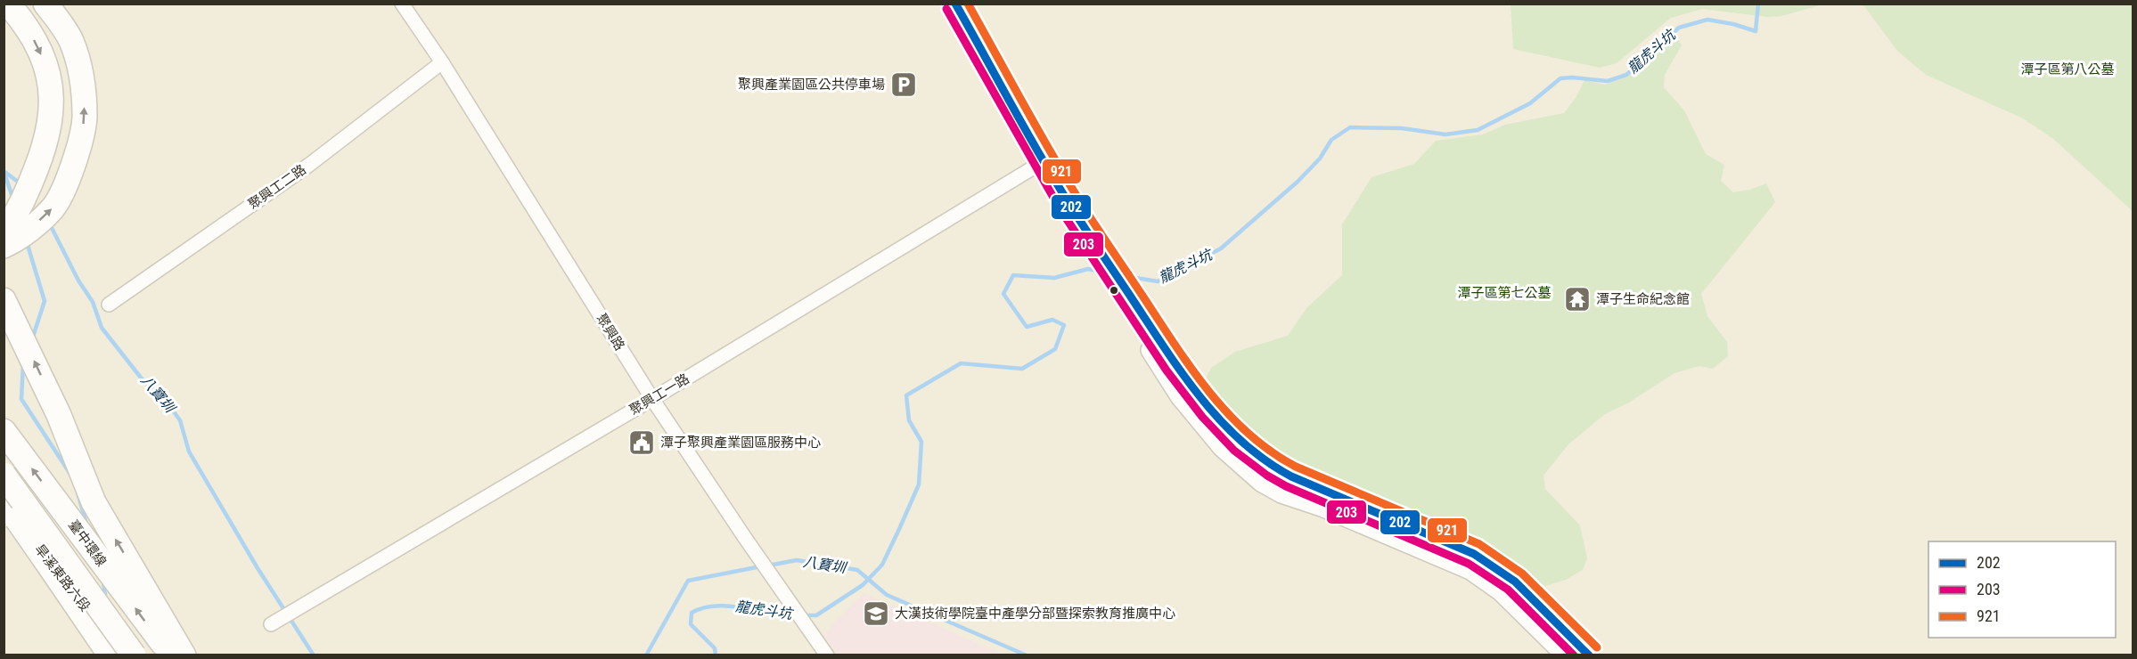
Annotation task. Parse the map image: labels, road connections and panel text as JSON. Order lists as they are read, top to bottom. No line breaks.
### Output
{"streets":{"highway":["臺中環線"],"street":["聚興工二路","聚興路","聚興工一路","旱溪東路六段"]},"crossings":[["聚興工二路","聚興路"],["聚興路","聚興工一路"]],"water":["龍虎斗坑","八寶圳"],"parks":["潭子區第八公墓","潭子區第七公墓"],"places":{"parking":["聚興產業園區公共停車場"],"temple":["潭子生命紀念館"],"public building":["潭子聚興產業園區服務中心"],"school or university":["大漢技術學院臺中產學分部暨探索教育推廣中心"]},"lines":["transit line 202","transit line 921","transit line 203"],"legend":["202","203","921"]}
